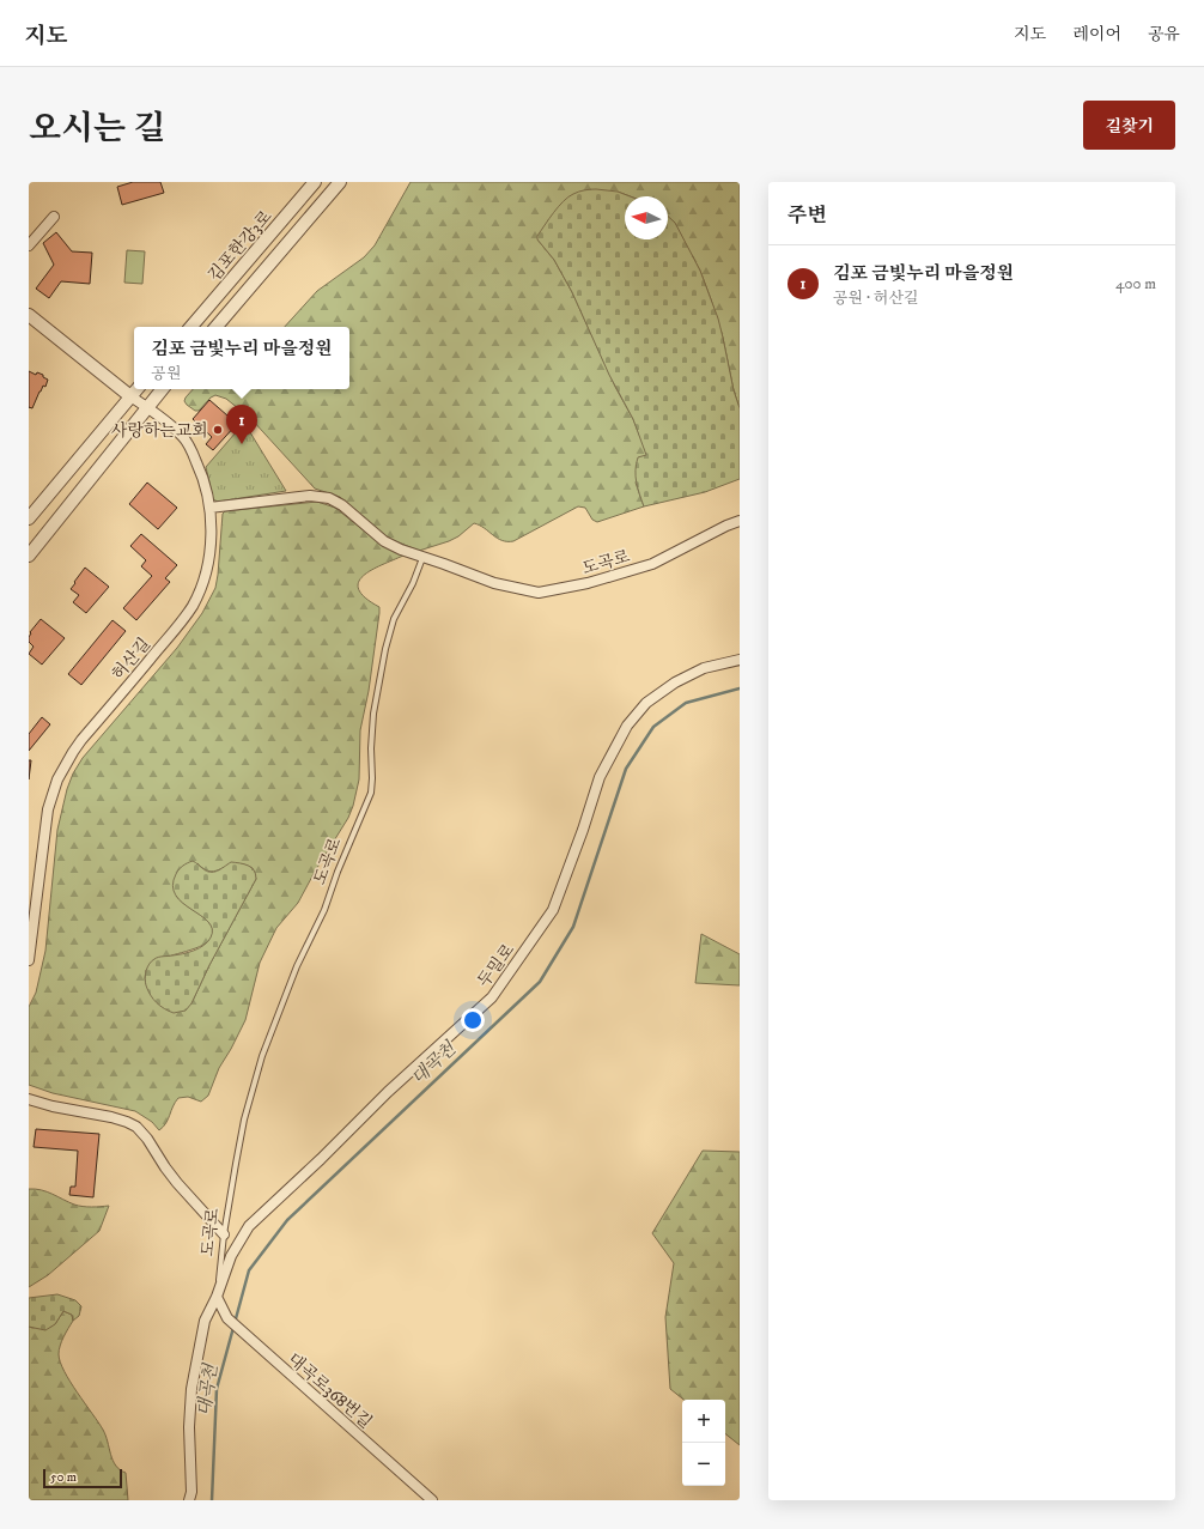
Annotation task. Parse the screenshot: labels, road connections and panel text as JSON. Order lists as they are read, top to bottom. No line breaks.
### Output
{"streets":{"street":["김포한강3로","도곡로","허산길","두밀로","대곡로368번길"]},"crossings":[["도곡로","두밀로"],["도곡로","대곡로368번길"],["두밀로","대곡로368번길"]],"water":["대곡천"],"places":["사랑하는교회"],"scale_bar":"50 m","north":"left","page":{"header":"지도","nav":["지도","레이어","공유"],"title":"오시는 길","buttons":"길찾기","heading":"주변","list":[{"mark":"1","name":"김포 금빛누리 마을정원","note":"공원 · 허산길","value":"400 m"}],"popup":["김포 금빛누리 마을정원","공원"],"pins":"1","map_buttons":["+","−"],"scale":"50 m"}}
